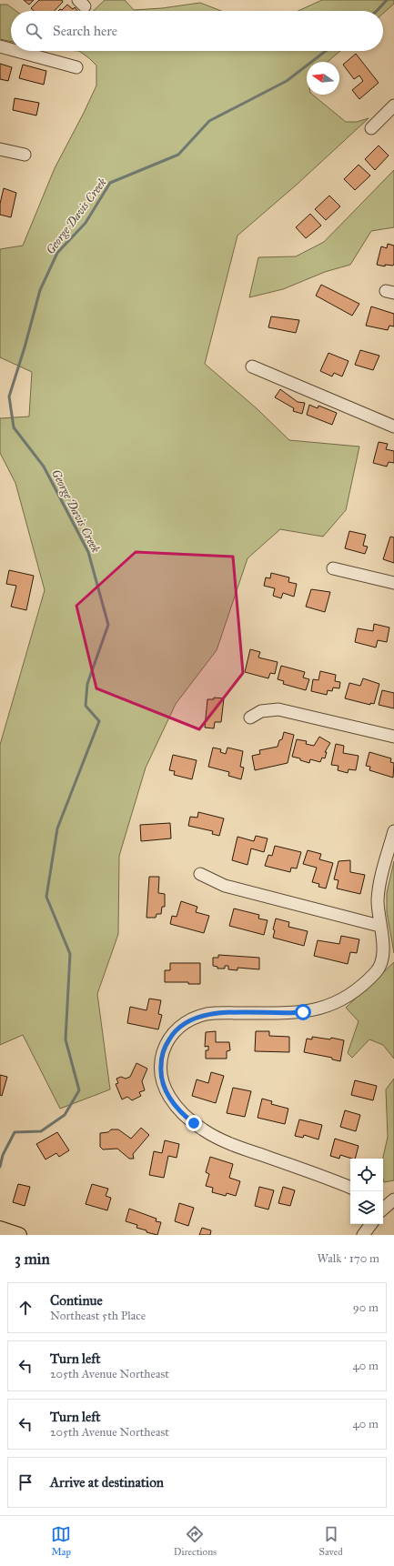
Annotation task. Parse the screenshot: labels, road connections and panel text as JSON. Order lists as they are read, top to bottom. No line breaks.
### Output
{"water":["George Davis Creek"],"north":"left","page":{"search":"Search here","heading":["3 min","Walk · 170 m"],"list":[["Continue","Northeast 5th Place","90 m"],["Turn left","205th Avenue Northeast","40 m"],["Turn left","205th Avenue Northeast","40 m"],"Arrive at destination"],"nav":["Map","Directions","Saved"]}}
